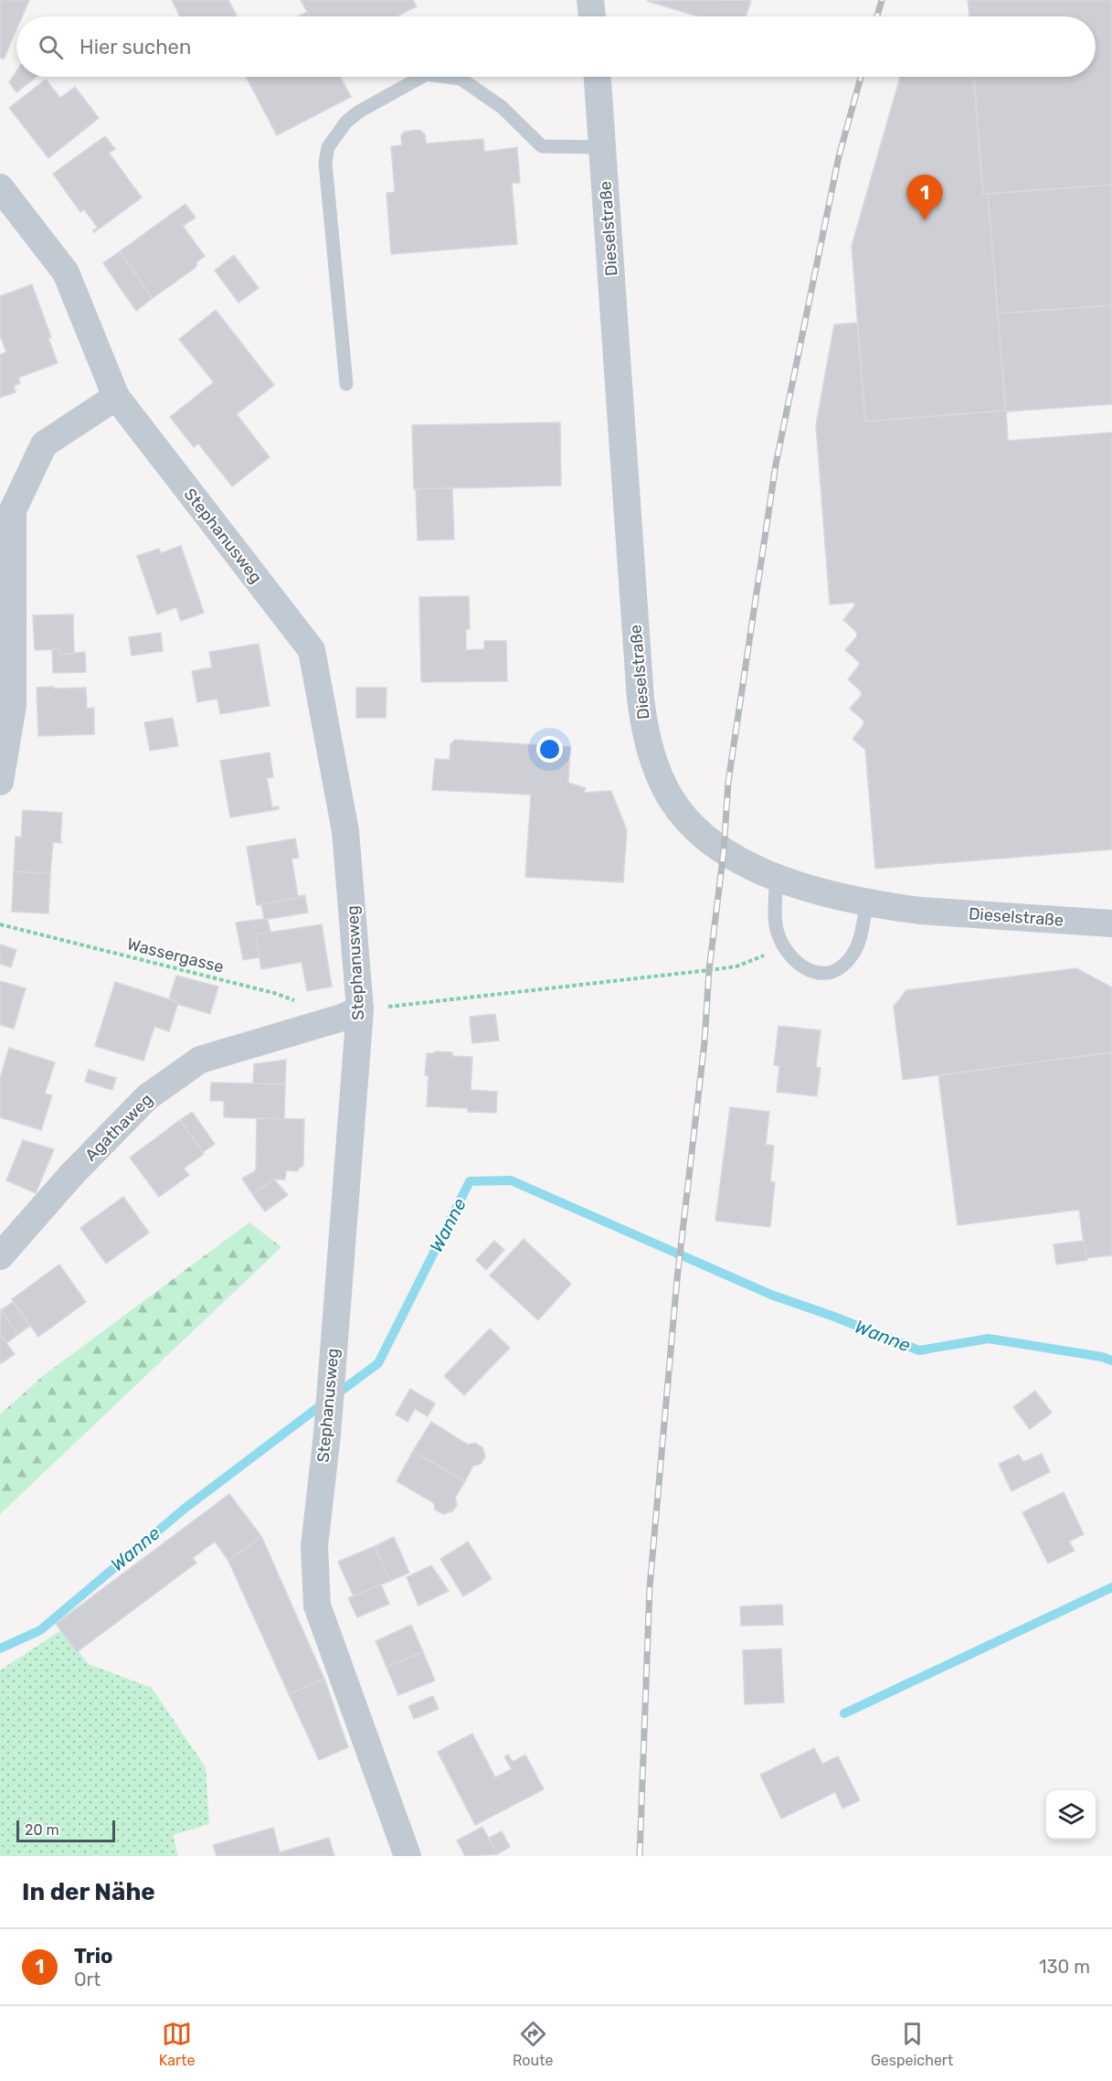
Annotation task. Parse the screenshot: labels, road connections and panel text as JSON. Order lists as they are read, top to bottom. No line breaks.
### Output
{"streets":{"street":["Dieselstraße","Stephanusweg","Agathaweg"],"path":["Wassergasse"]},"crossings":[["Stephanusweg","Wassergasse"],["Stephanusweg","Agathaweg"],["Wassergasse","Agathaweg"]],"water":["Wanne"],"scale_bar":"20 m","page":{"search":"Hier suchen","pins":"1","scale":"20 m","heading":"In der Nähe","list":[{"mark":"1","name":"Trio","note":"Ort","value":"130 m"}],"nav":["Karte","Route","Gespeichert"]}}
